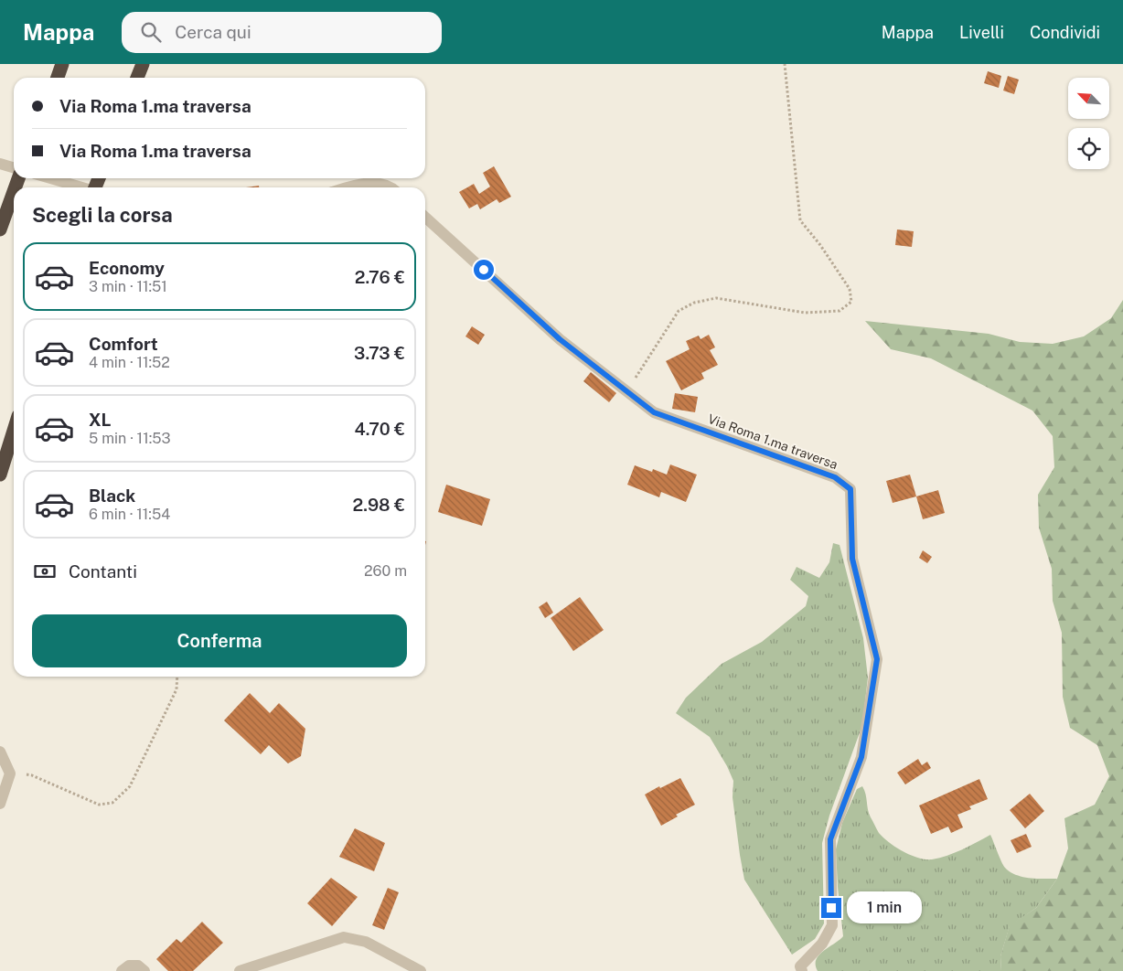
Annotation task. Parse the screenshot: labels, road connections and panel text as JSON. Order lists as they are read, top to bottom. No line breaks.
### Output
{"streets":{"street":["Via Roma 1.ma traversa"]},"north":"top left","page":{"header":"Mappa","search":"Cerca qui","nav":["Mappa","Livelli","Condividi"],"banner":["Via Roma 1.ma traversa","Via Roma 1.ma traversa"],"heading":"Scegli la corsa","list":[{"name":"Economy","note":"3 min · 11:51","value":"2.76 €"},{"name":"Comfort","note":"4 min · 11:52","value":"3.73 €"},{"name":"XL","note":"5 min · 11:53","value":"4.70 €"},{"name":"Black","note":"6 min · 11:54","value":"2.98 €"}],"pay":["Contanti","260 m"],"buttons":"Conferma","bubble":"1 min"}}
